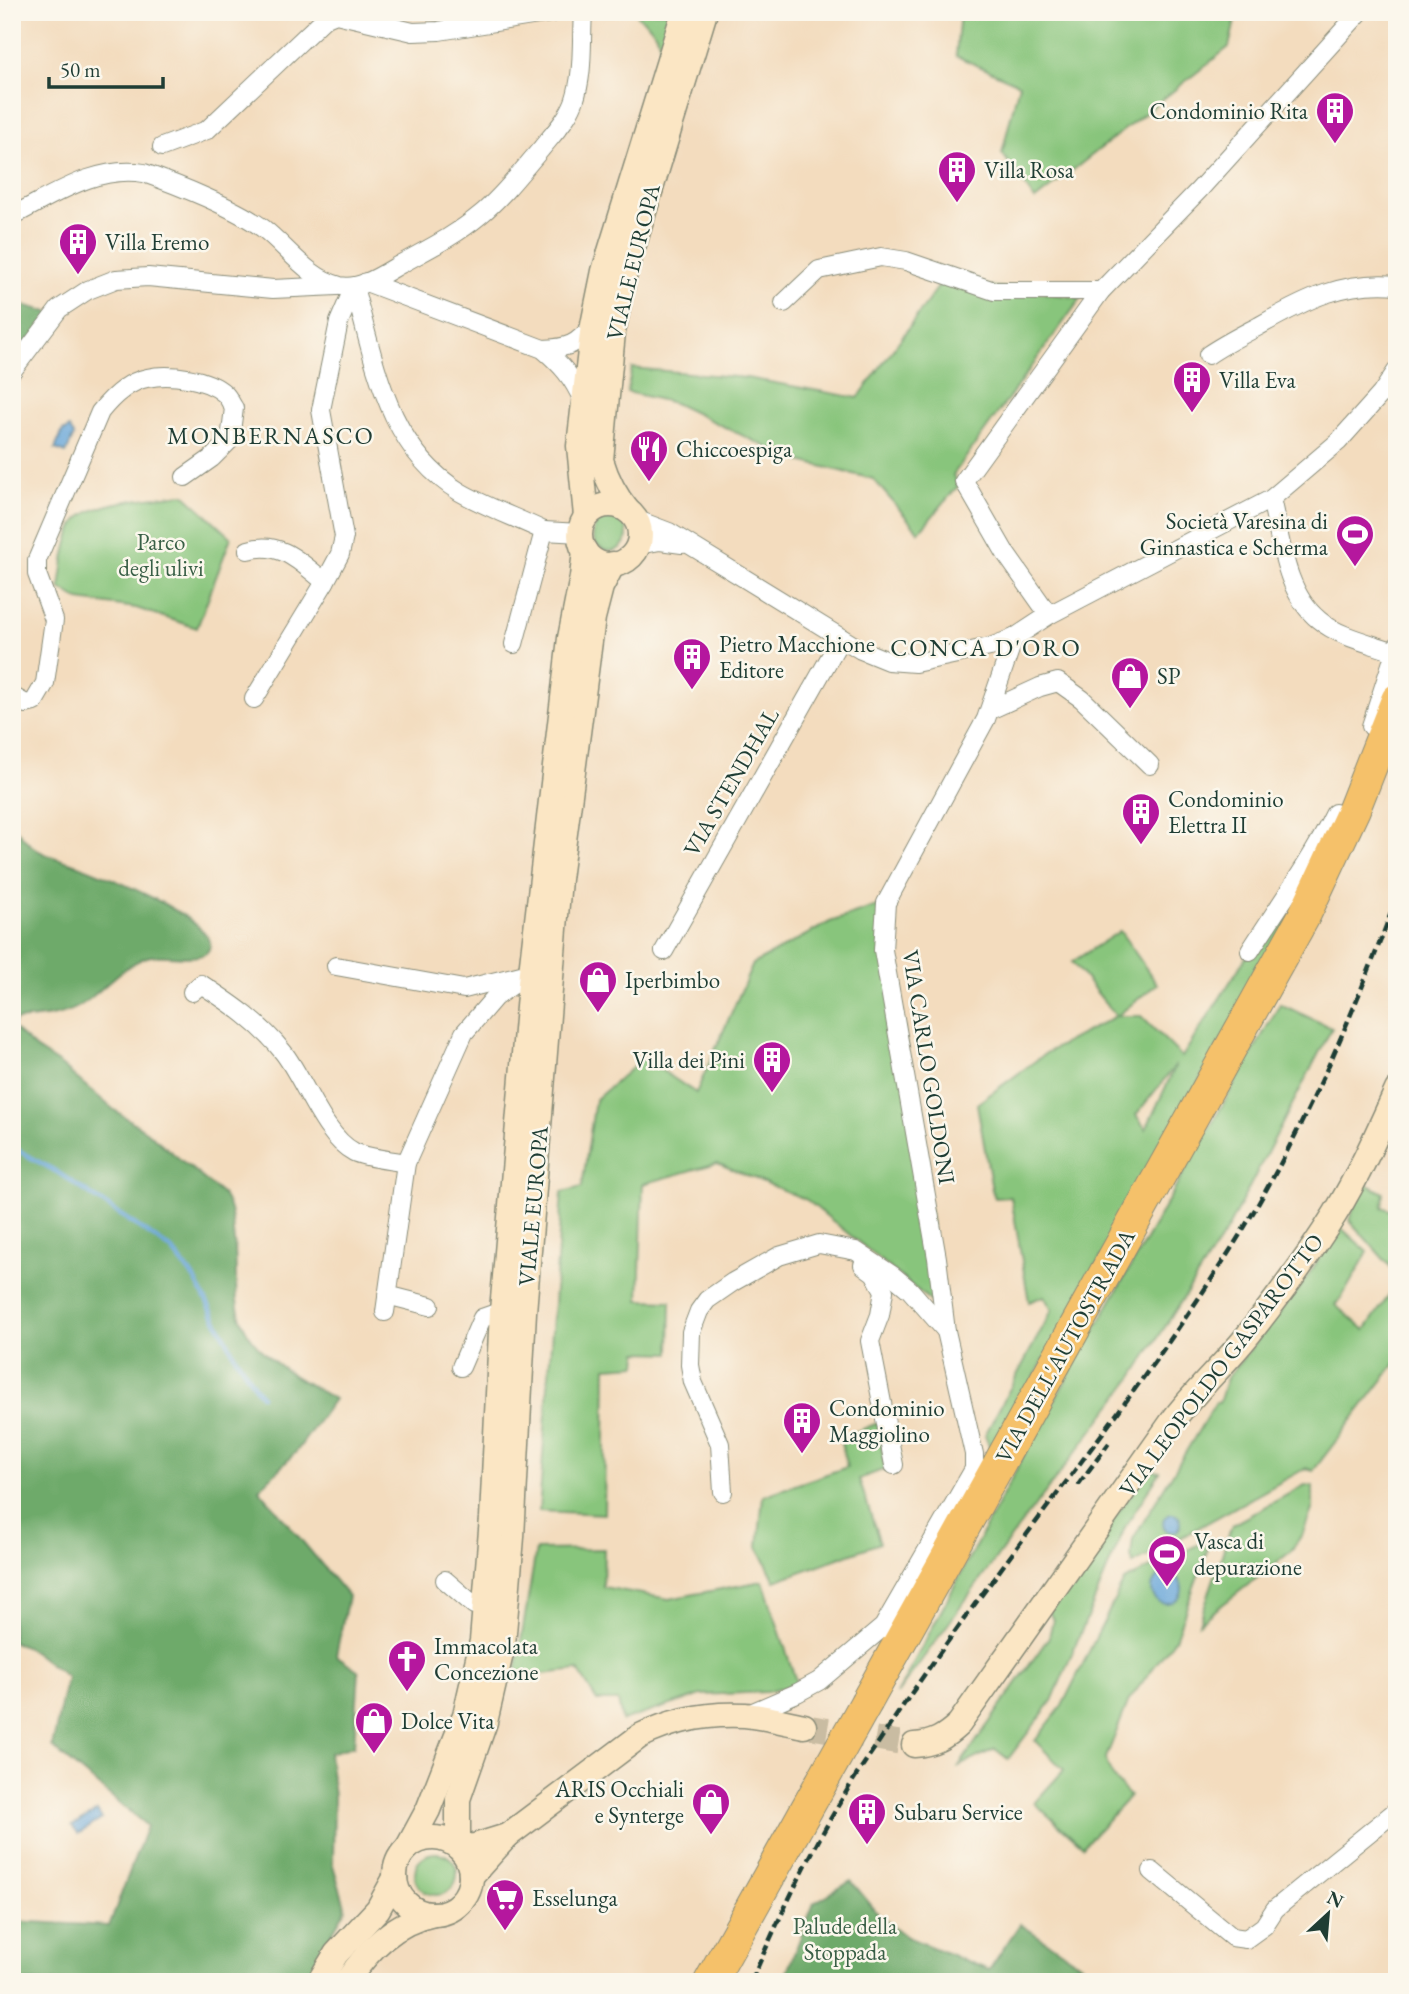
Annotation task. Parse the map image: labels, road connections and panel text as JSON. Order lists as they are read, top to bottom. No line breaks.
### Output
{"streets":{"highway":["VIA DELL'AUTOSTRADA"],"street":["VIALE EUROPA","VIA STENDHAL","VIA CARLO GOLDONI","VIA LEOPOLDO GASPAROTTO"]},"districts":["MONBERNASCO","CONCA D'ORO"],"parks":["Parco degli ulivi","Palude della Stoppada"],"places":{"building":["Condominio Rita","Villa Rosa","Villa Eremo","Villa Eva","Pietro Macchione Editore","Condominio Elettra II","Villa dei Pini","Condominio Maggiolino","Subaru Service"],"restaurant":["Chiccoespiga"],"sports":["Società Varesina di Ginnastica e Scherma","Vasca di depurazione"],"shop":["SP","Iperbimbo","Dolce Vita","ARIS Occhiali e Synterge"],"church":["Immacolata Concezione"],"supermarket":["Esselunga"]},"scale_bar":"50 m","north":"top right"}
